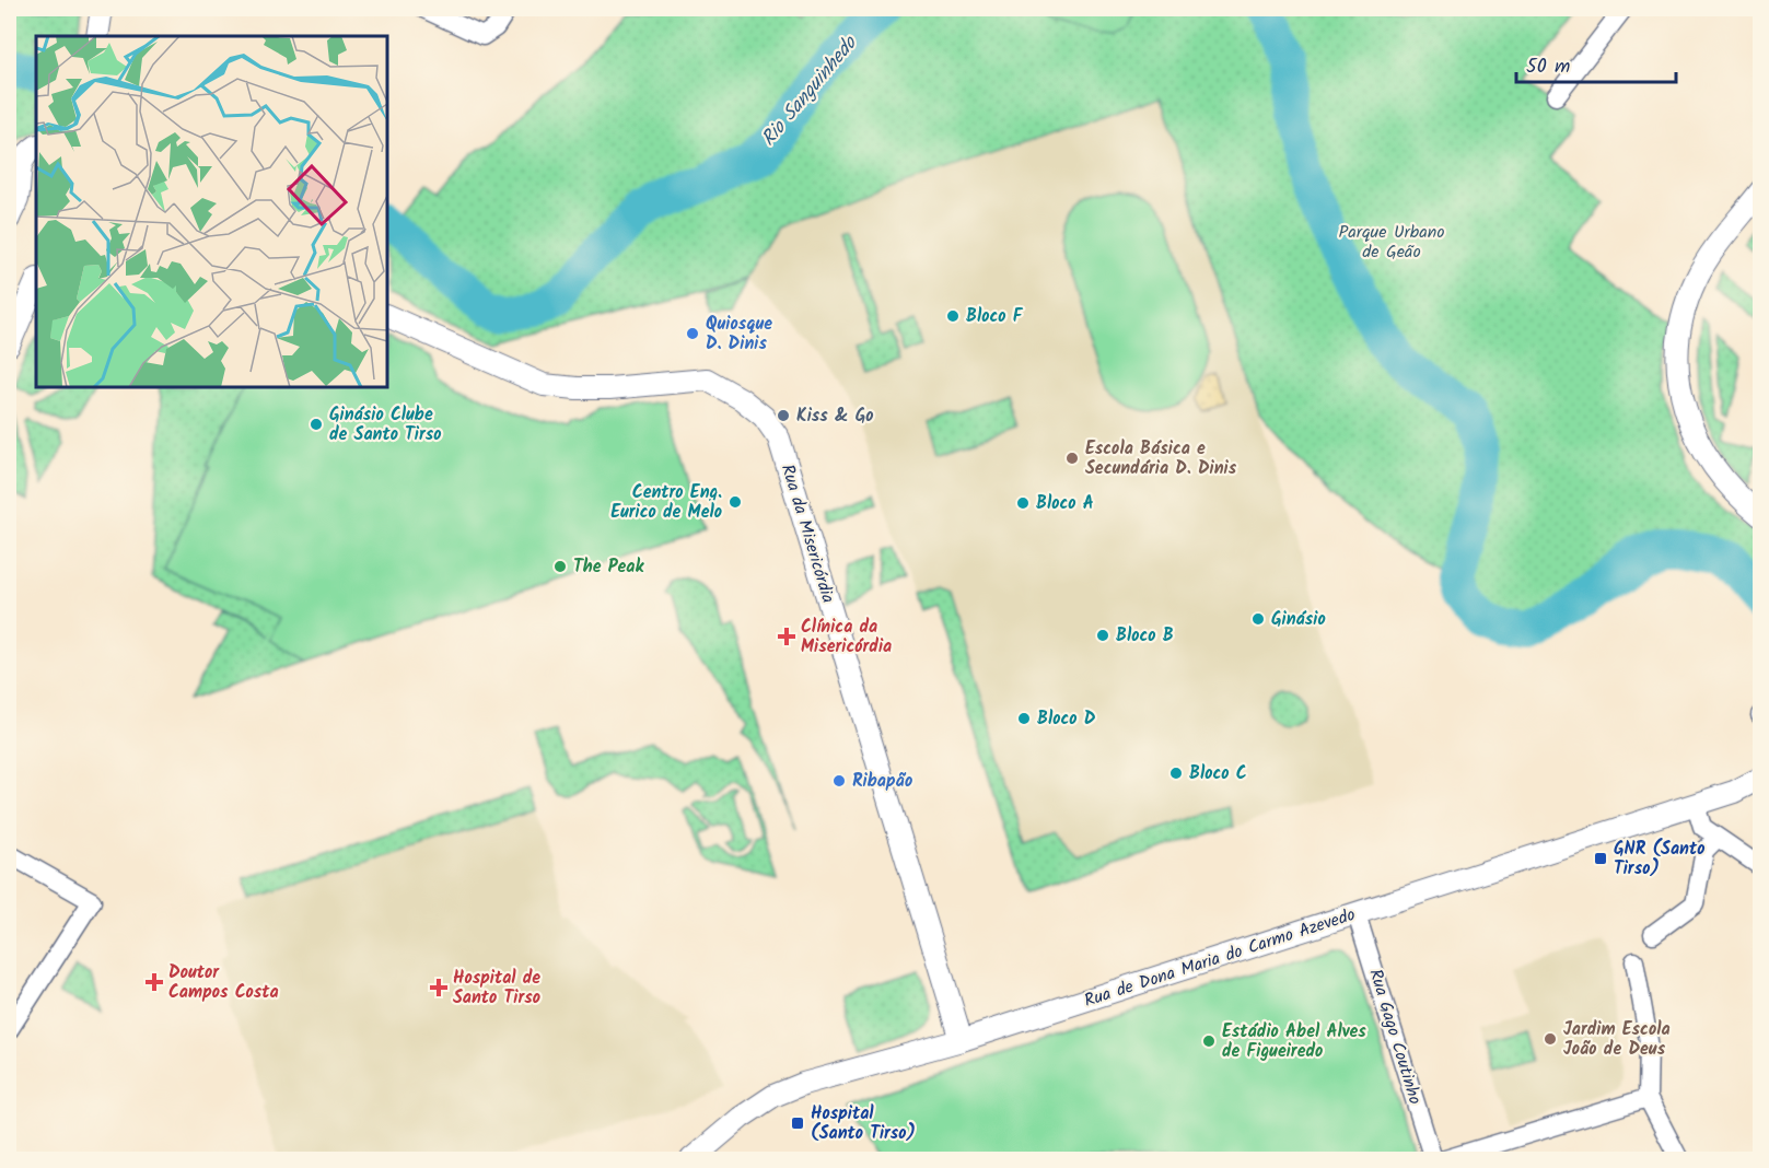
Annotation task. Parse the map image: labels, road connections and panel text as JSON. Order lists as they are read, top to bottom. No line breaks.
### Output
{"streets":{"street":["Rua da Misericórdia","Rua de Dona Maria do Carmo Azevedo","Rua Gago Coutinho"]},"crossings":[["Rua da Misericórdia","Rua de Dona Maria do Carmo Azevedo"],["Rua de Dona Maria do Carmo Azevedo","Rua Gago Coutinho"]],"water":["Rio Sanguinhedo"],"parks":["Parque Urbano de Geão"],"places":{"other":["Bloco F","Quiosque D. Dinis","Kiss & Go","Ginásio Clube de Santo Tirso","Escola Básica e Secundária D. Dinis","Centro Eng. Eurico de Melo","Bloco A","The Peak","Ginásio","Bloco B","Bloco D","Bloco C","Ribapão","Jardim Escola João de Deus","Estádio Abel Alves de Figueiredo"],"health":["Clínica da Misericórdia","Doutor Campos Costa","Hospital de Santo Tirso"],"transit":["GNR (Santo Tirso)","Hospital (Santo Tirso)"]},"scale_bar":"50 m"}
